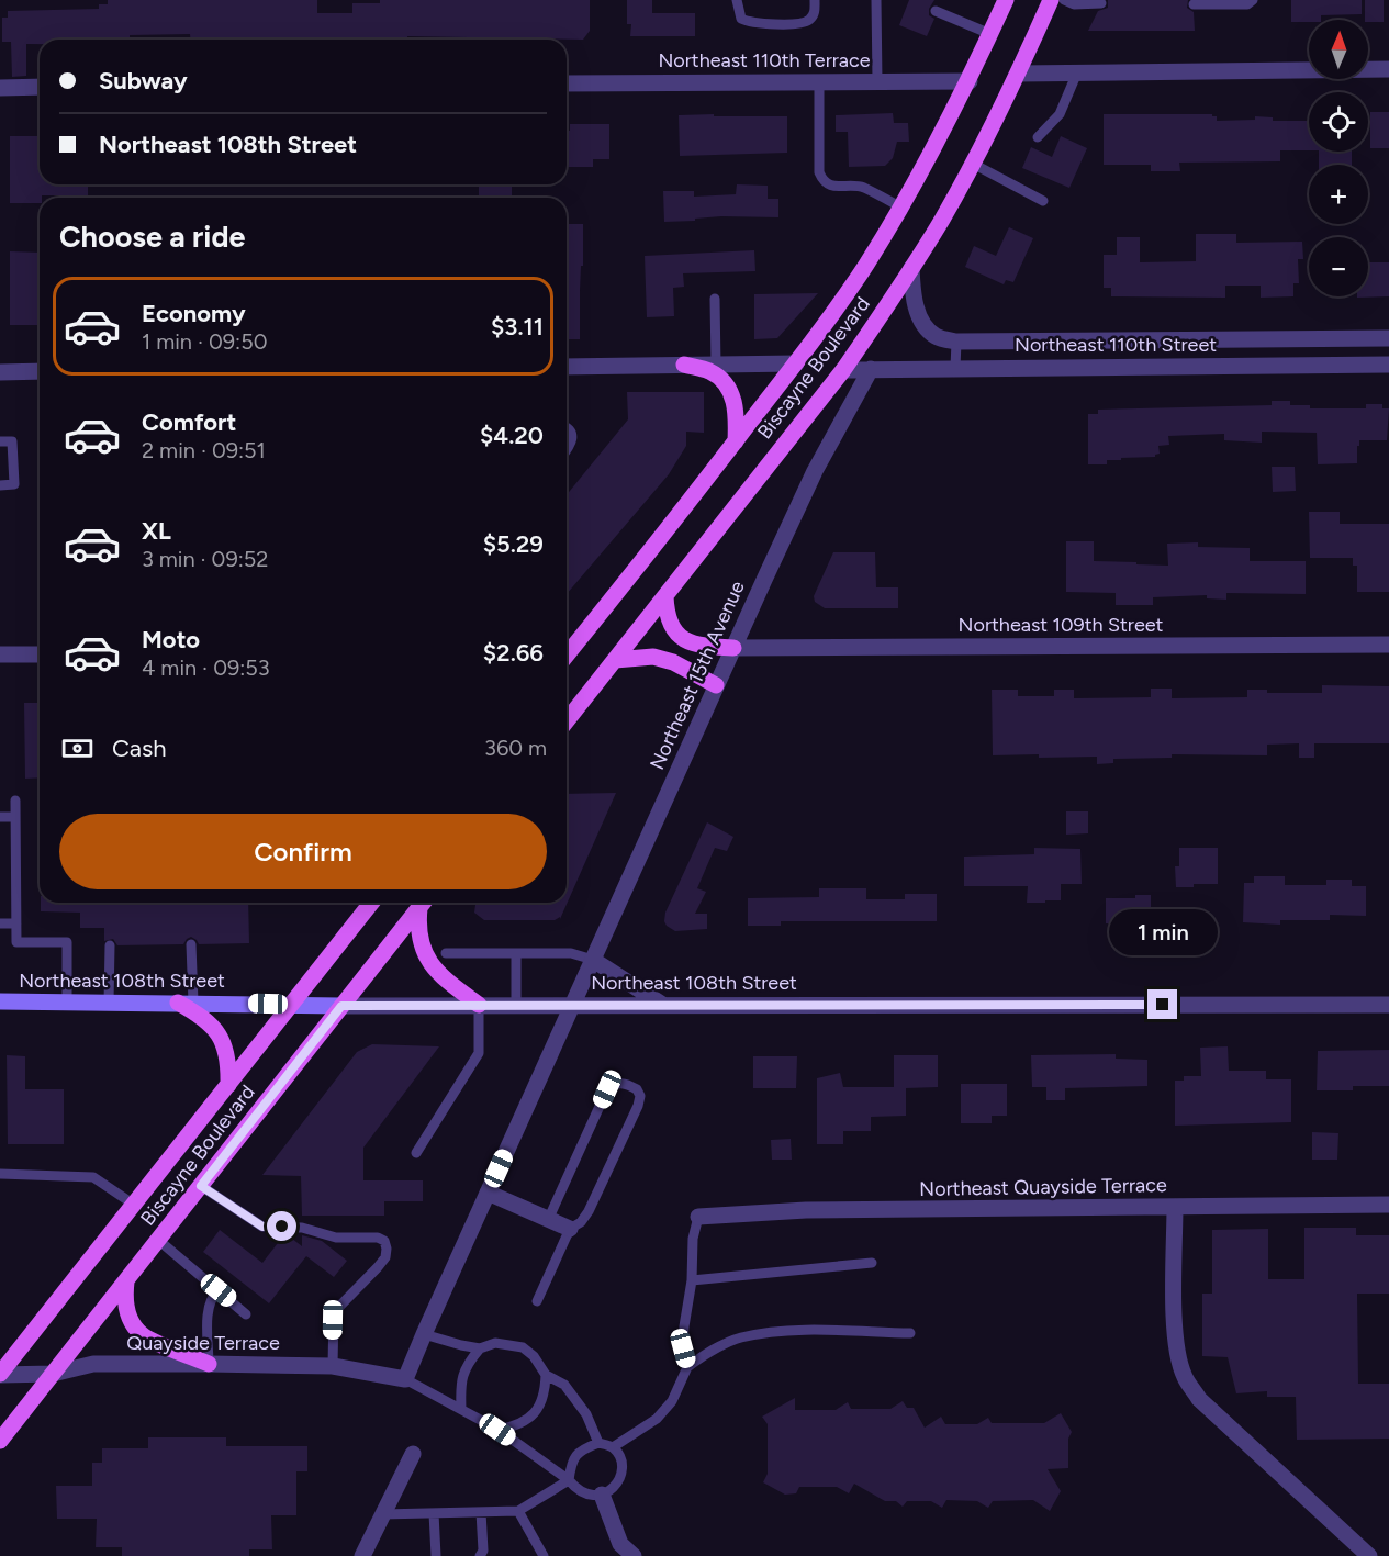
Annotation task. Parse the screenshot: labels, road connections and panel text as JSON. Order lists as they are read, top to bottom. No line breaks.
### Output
{"streets":{"main road":["Biscayne Boulevard"],"street":["Northeast 110th Terrace","Northeast 110th Street","Northeast 109th Street","Northeast 15th Avenue","Northeast 108th Street","Northeast Quayside Terrace","Quayside Terrace"]},"crossings":[["Northeast 110th Terrace","Biscayne Boulevard"],["Northeast 110th Street","Biscayne Boulevard"],["Northeast 110th Street","Northeast 15th Avenue"],["Biscayne Boulevard","Northeast 108th Street"],["Biscayne Boulevard","Quayside Terrace"],["Northeast 109th Street","Northeast 15th Avenue"],["Northeast 15th Avenue","Northeast 108th Street"],["Northeast 15th Avenue","Quayside Terrace"]],"north":"top","page":{"map_buttons":["+","−"],"banner":["Subway","Northeast 108th Street"],"heading":"Choose a ride","list":[{"name":"Economy","note":"1 min · 09:50","value":"$3.11"},{"name":"Comfort","note":"2 min · 09:51","value":"$4.20"},{"name":"XL","note":"3 min · 09:52","value":"$5.29"},{"name":"Moto","note":"4 min · 09:53","value":"$2.66"}],"pay":["Cash","360 m"],"buttons":"Confirm","bubble":"1 min"}}
